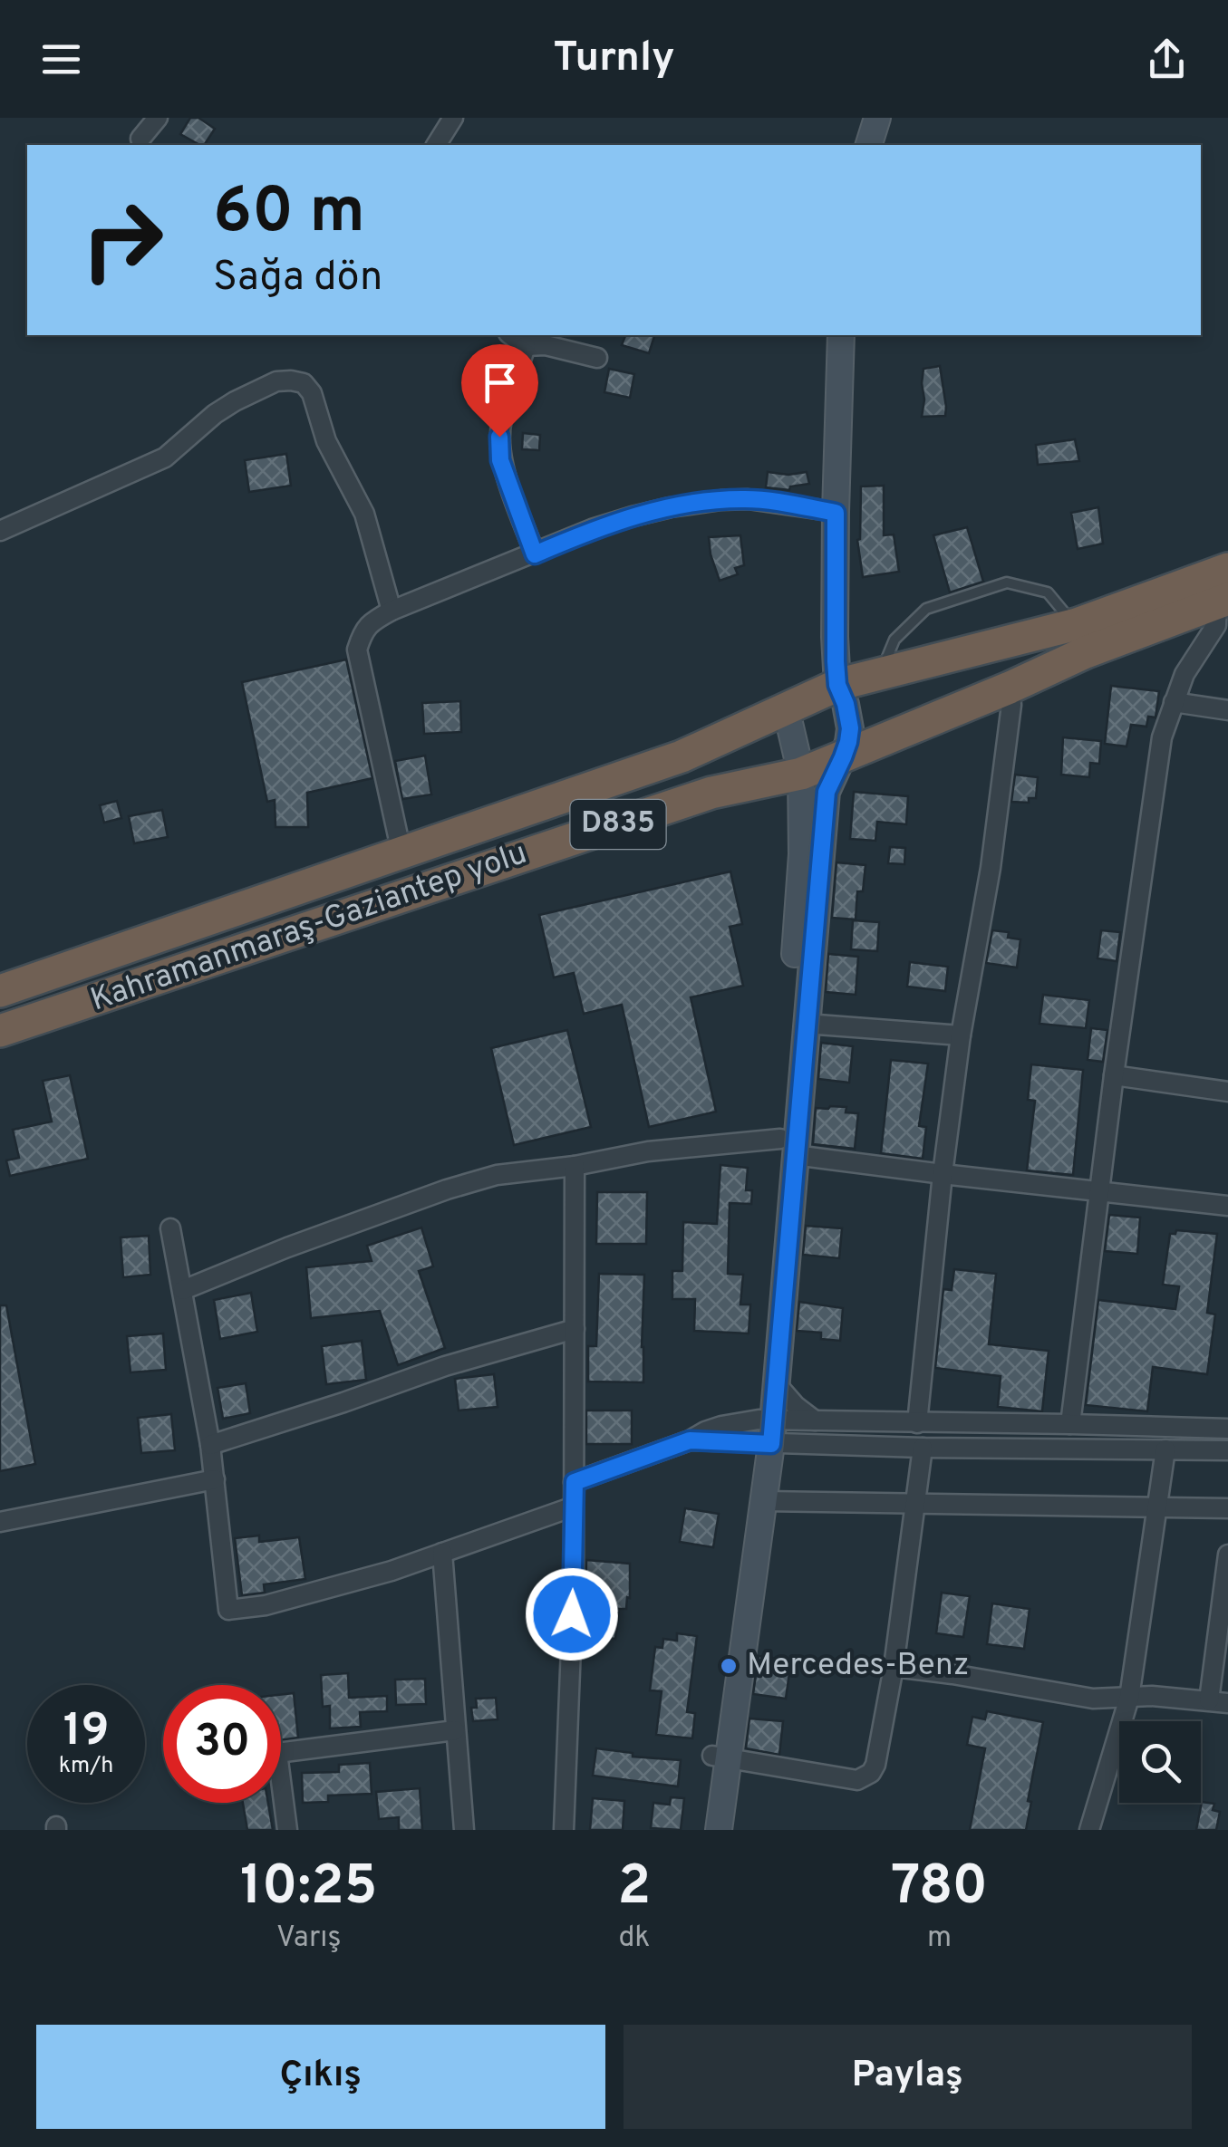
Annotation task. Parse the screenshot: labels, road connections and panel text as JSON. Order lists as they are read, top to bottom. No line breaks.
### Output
{"streets":{"highway":["D835","Kahramanmaraş-Gaziantep yolu"]},"places":["Mercedes-Benz"],"page":{"header":"Turnly","turn":["60 m","Sağa dön"],"speed":"19 km/h","limit":"30","eta":["10:25","Varış","2","dk","780","m"],"buttons":["Çıkış","Paylaş"]}}
